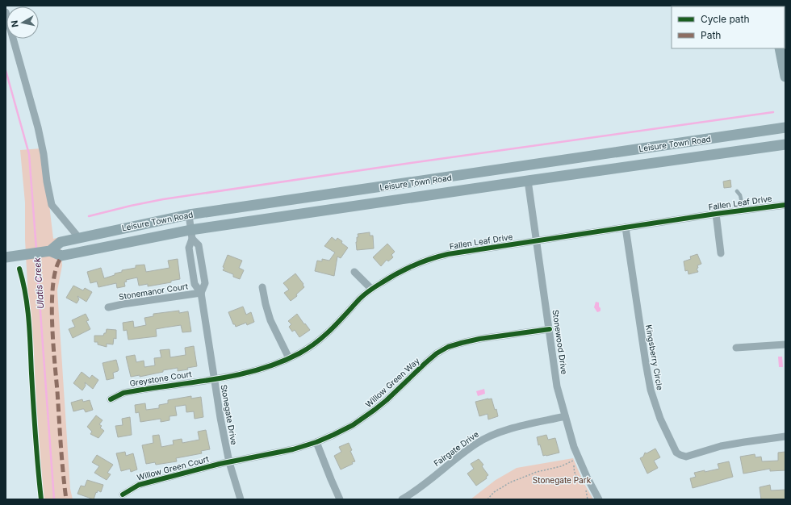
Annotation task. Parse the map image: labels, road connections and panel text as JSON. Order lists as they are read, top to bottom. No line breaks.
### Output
{"streets":{"main road":["Leisure Town Road"],"street":["Fallen Leaf Drive","Stonemanor Court","Stonewood Drive","Kingsberry Circle","Greystone Court","Willow Green Way","Stonegate Drive","Fairgate Drive","Willow Green Court"]},"crossings":[["Leisure Town Road","Stonewood Drive"],["Leisure Town Road","Stonegate Drive"],["Fallen Leaf Drive","Stonewood Drive"],["Fallen Leaf Drive","Kingsberry Circle"],["Fallen Leaf Drive","Greystone Court"],["Fallen Leaf Drive","Stonegate Drive"],["Stonemanor Court","Stonegate Drive"],["Stonewood Drive","Willow Green Way"],["Stonewood Drive","Fairgate Drive"],["Greystone Court","Stonegate Drive"],["Willow Green Way","Stonegate Drive"],["Willow Green Way","Willow Green Court"],["Stonegate Drive","Willow Green Court"]],"water":["Ulatis Creek"],"parks":["Stonegate Park"],"legend":["Cycle path","Path"],"north":"left"}
